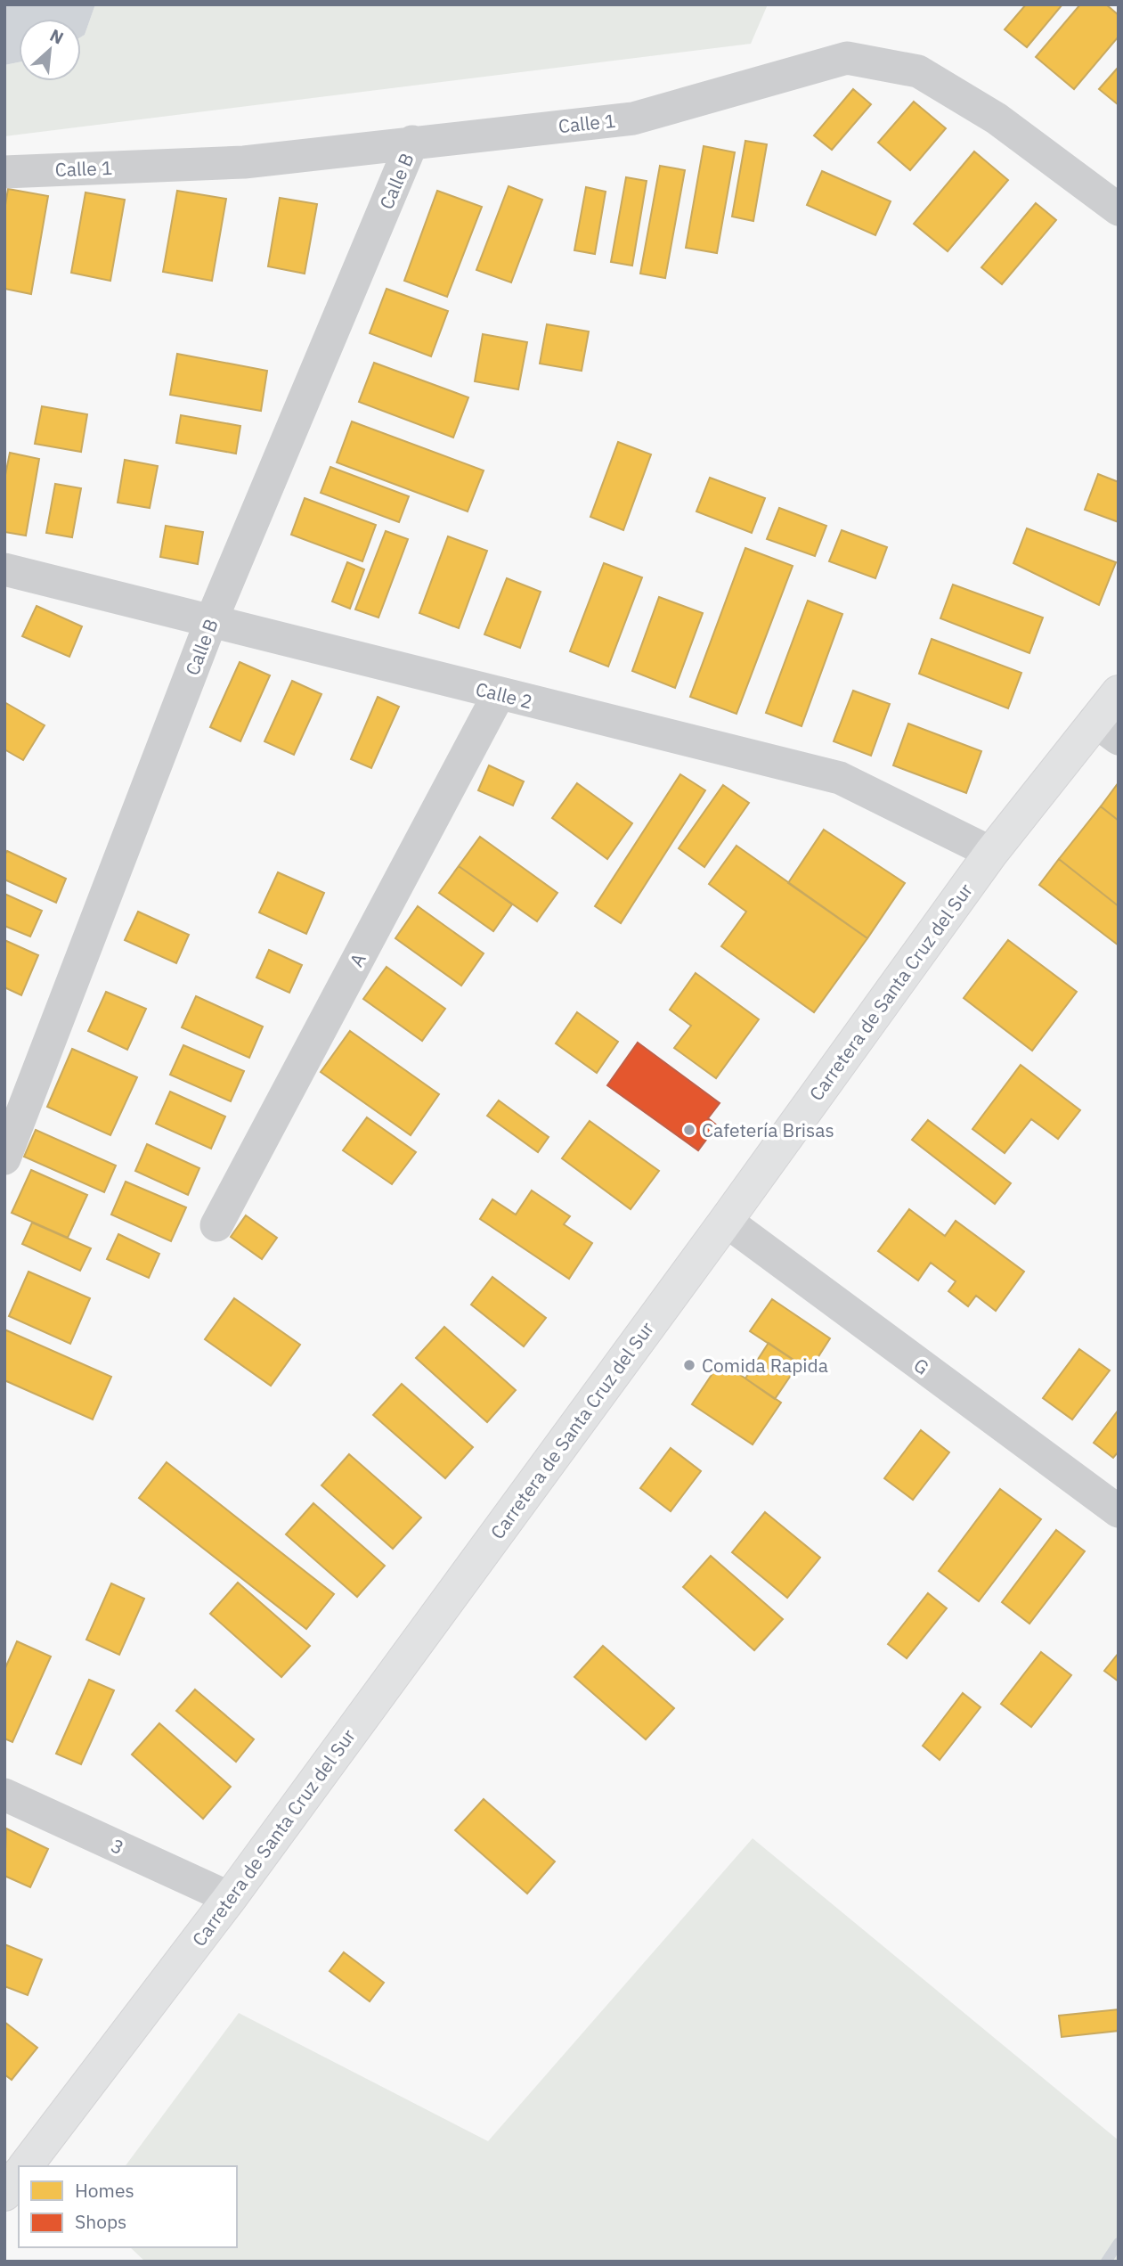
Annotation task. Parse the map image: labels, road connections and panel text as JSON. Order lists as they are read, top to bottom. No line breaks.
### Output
{"streets":{"main road":["Carretera de Santa Cruz del Sur"],"street":["Calle 1","Calle B","Calle 2","A","G","3"]},"crossings":[["Calle 1","Calle B"],["Calle B","Calle 2"],["Calle 2","A"],["Calle 2","Carretera de Santa Cruz del Sur"],["Carretera de Santa Cruz del Sur","G"],["Carretera de Santa Cruz del Sur","3"]],"places":["Cafetería Brisas","Comida Rapida"],"legend":["Homes","Shops"],"north":"top right"}
